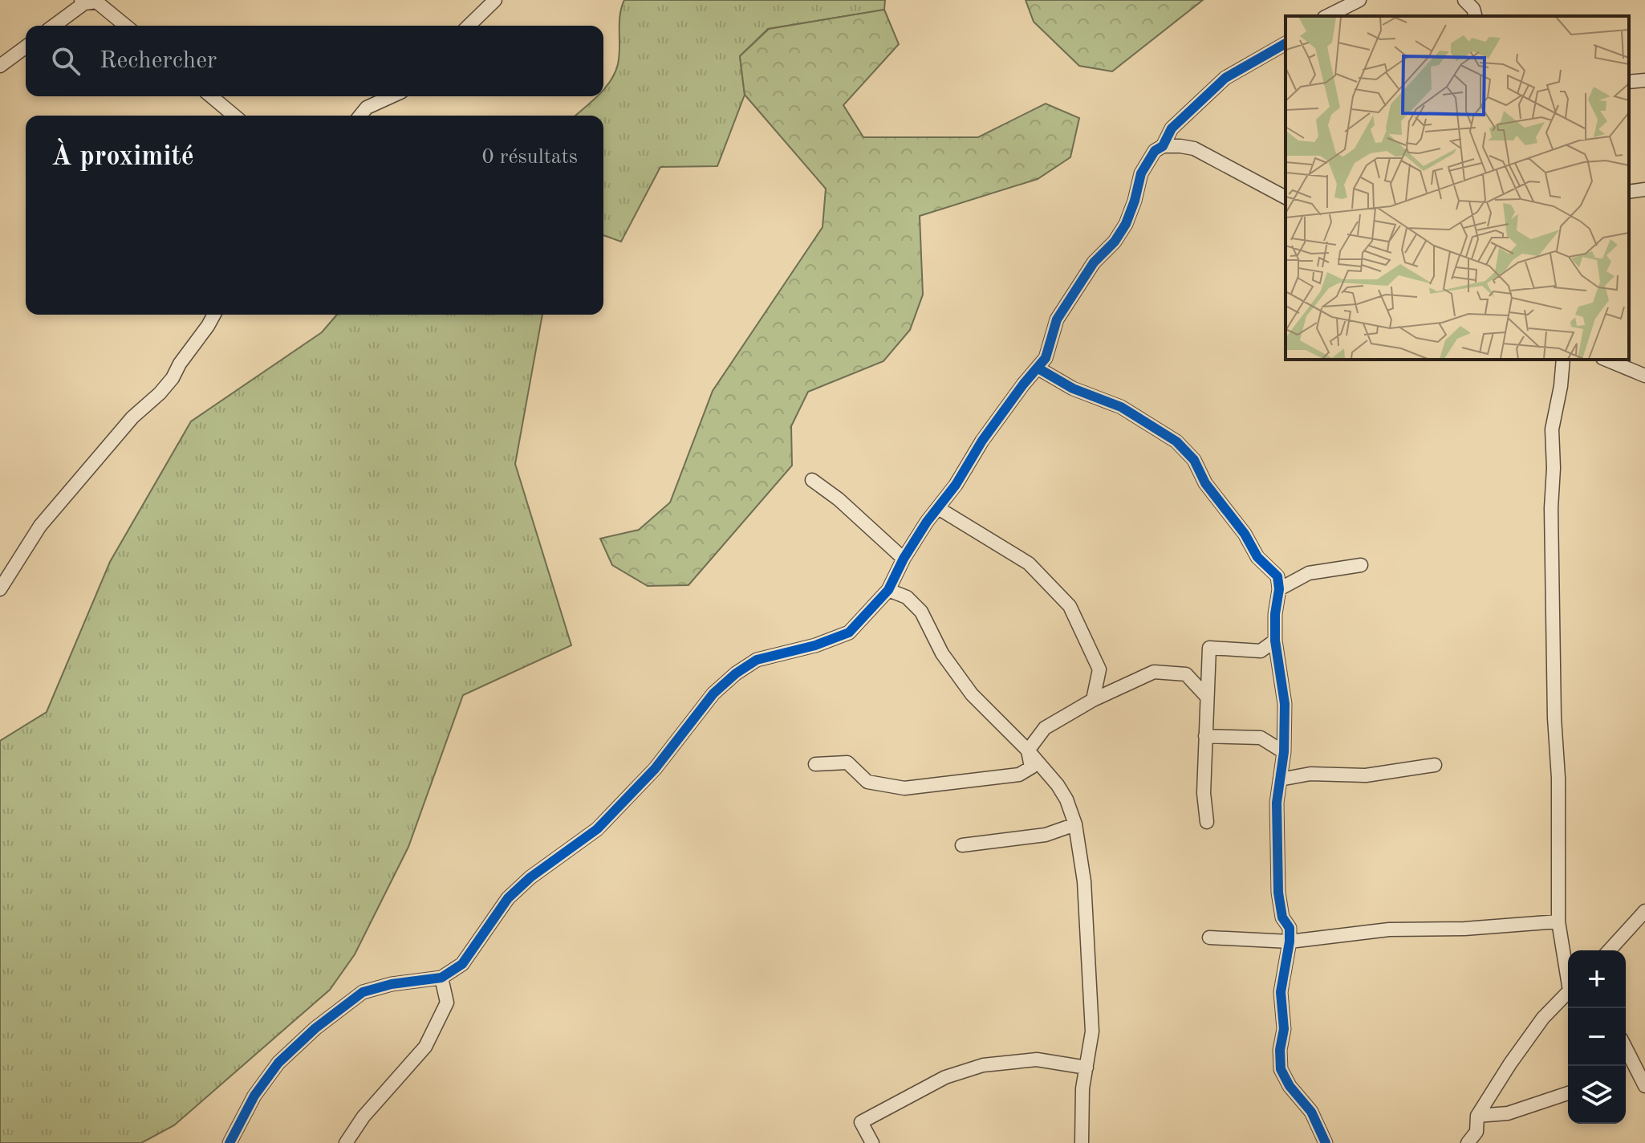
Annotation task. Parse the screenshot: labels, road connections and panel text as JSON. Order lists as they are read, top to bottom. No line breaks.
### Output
{"page":{"search":"Rechercher","heading":["À proximité","0 résultats"],"map_buttons":["+","−"]}}
